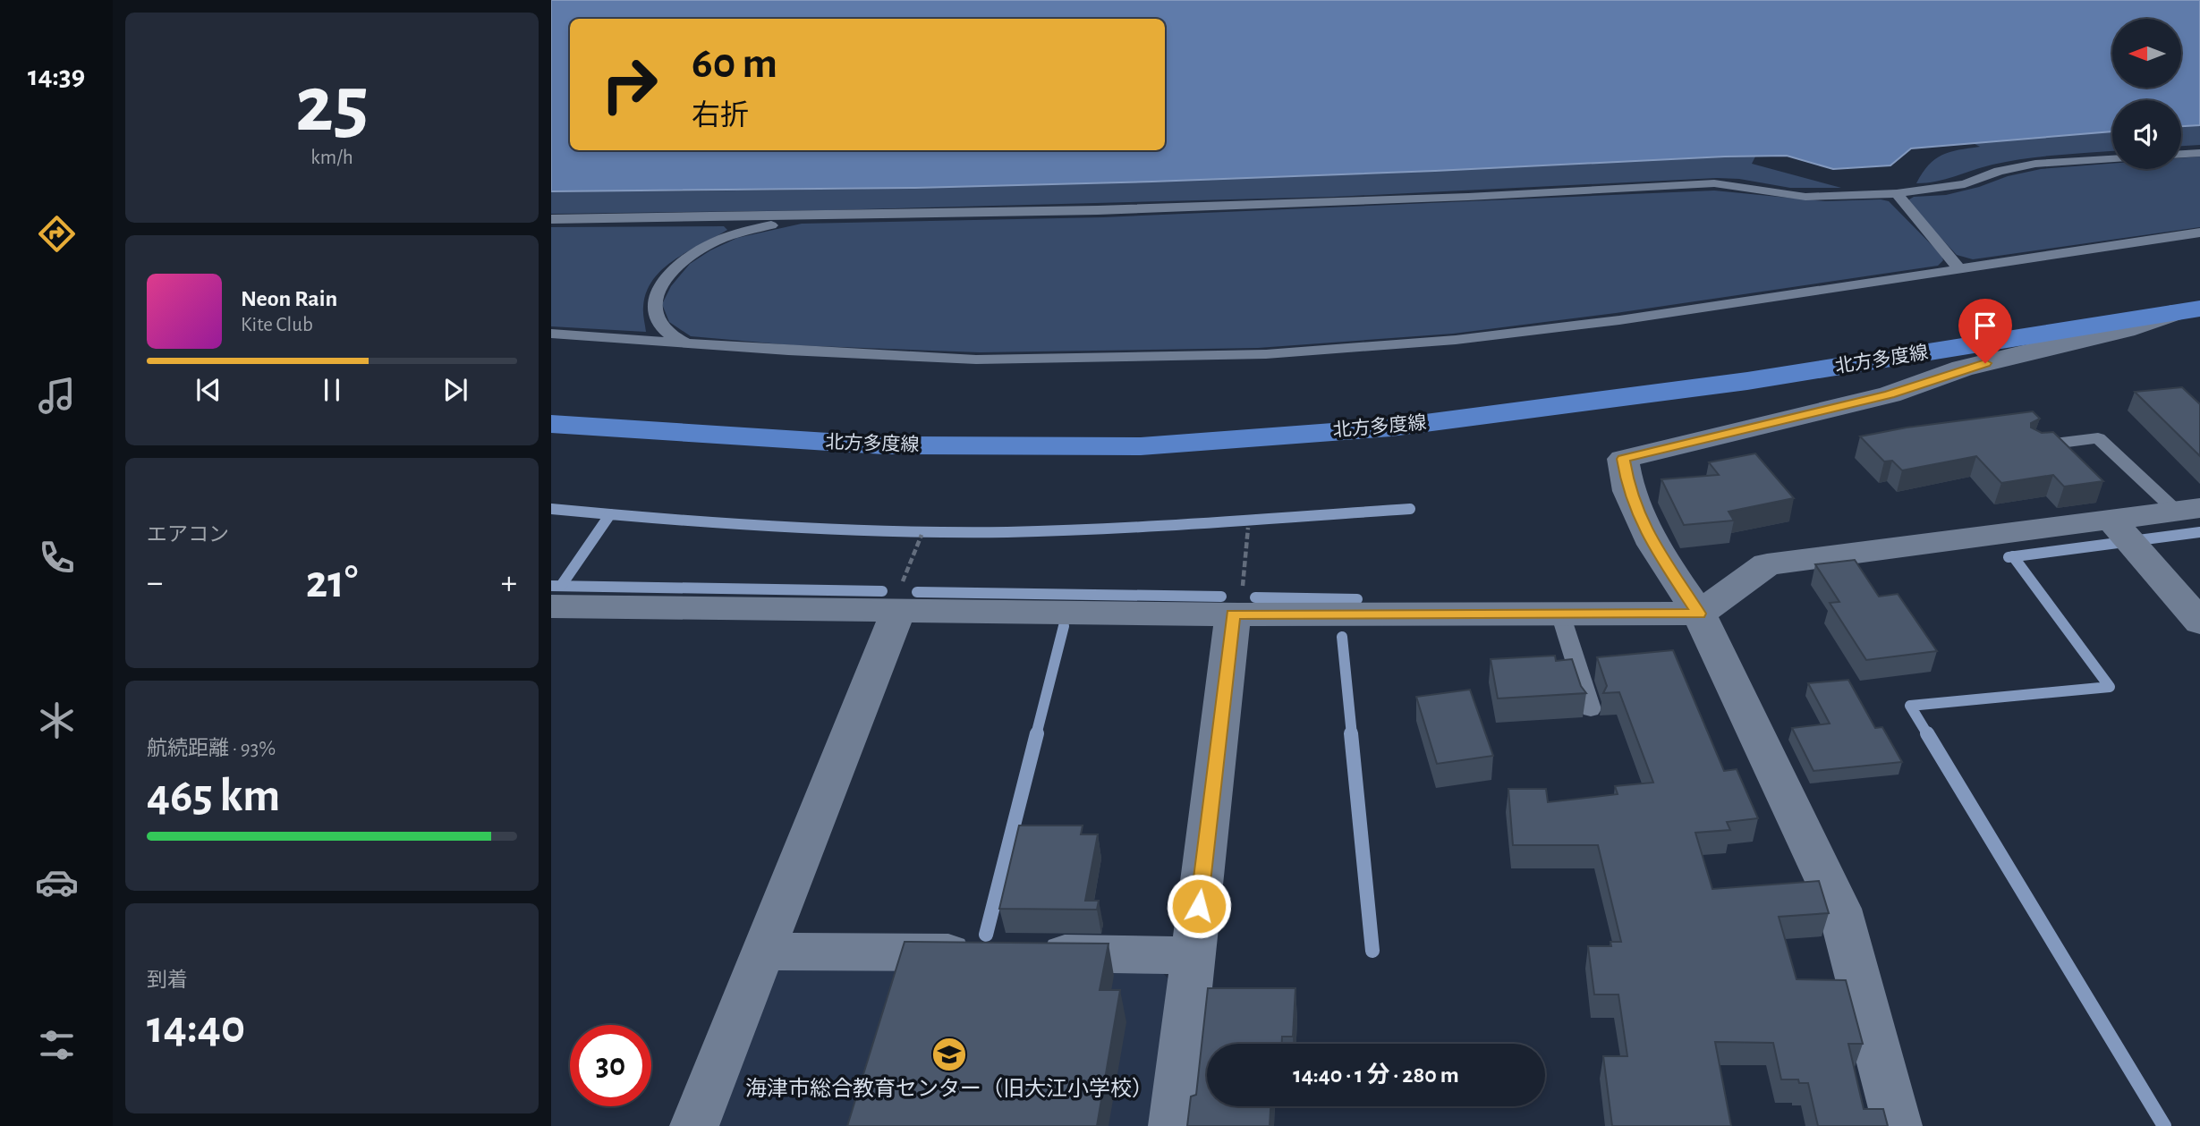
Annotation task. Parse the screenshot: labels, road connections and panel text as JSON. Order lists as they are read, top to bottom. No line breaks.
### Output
{"streets":{"main road":["北方多度線"]},"places":{"school or university":["海津市総合教育センター（旧大江小学校）"]},"north":"left","page":{"tabs":"14:39","tile":[["25","km/h"],"エアコン",["航続距離 · 93%","465 km"],["到着","14:40"]],"turn":["60 m","右折"],"song":["Neon Rain","Kite Club"],"heat":["−","21°","+"],"limit":"30","trip":"14:40 · 1 分 · 280 m"}}
